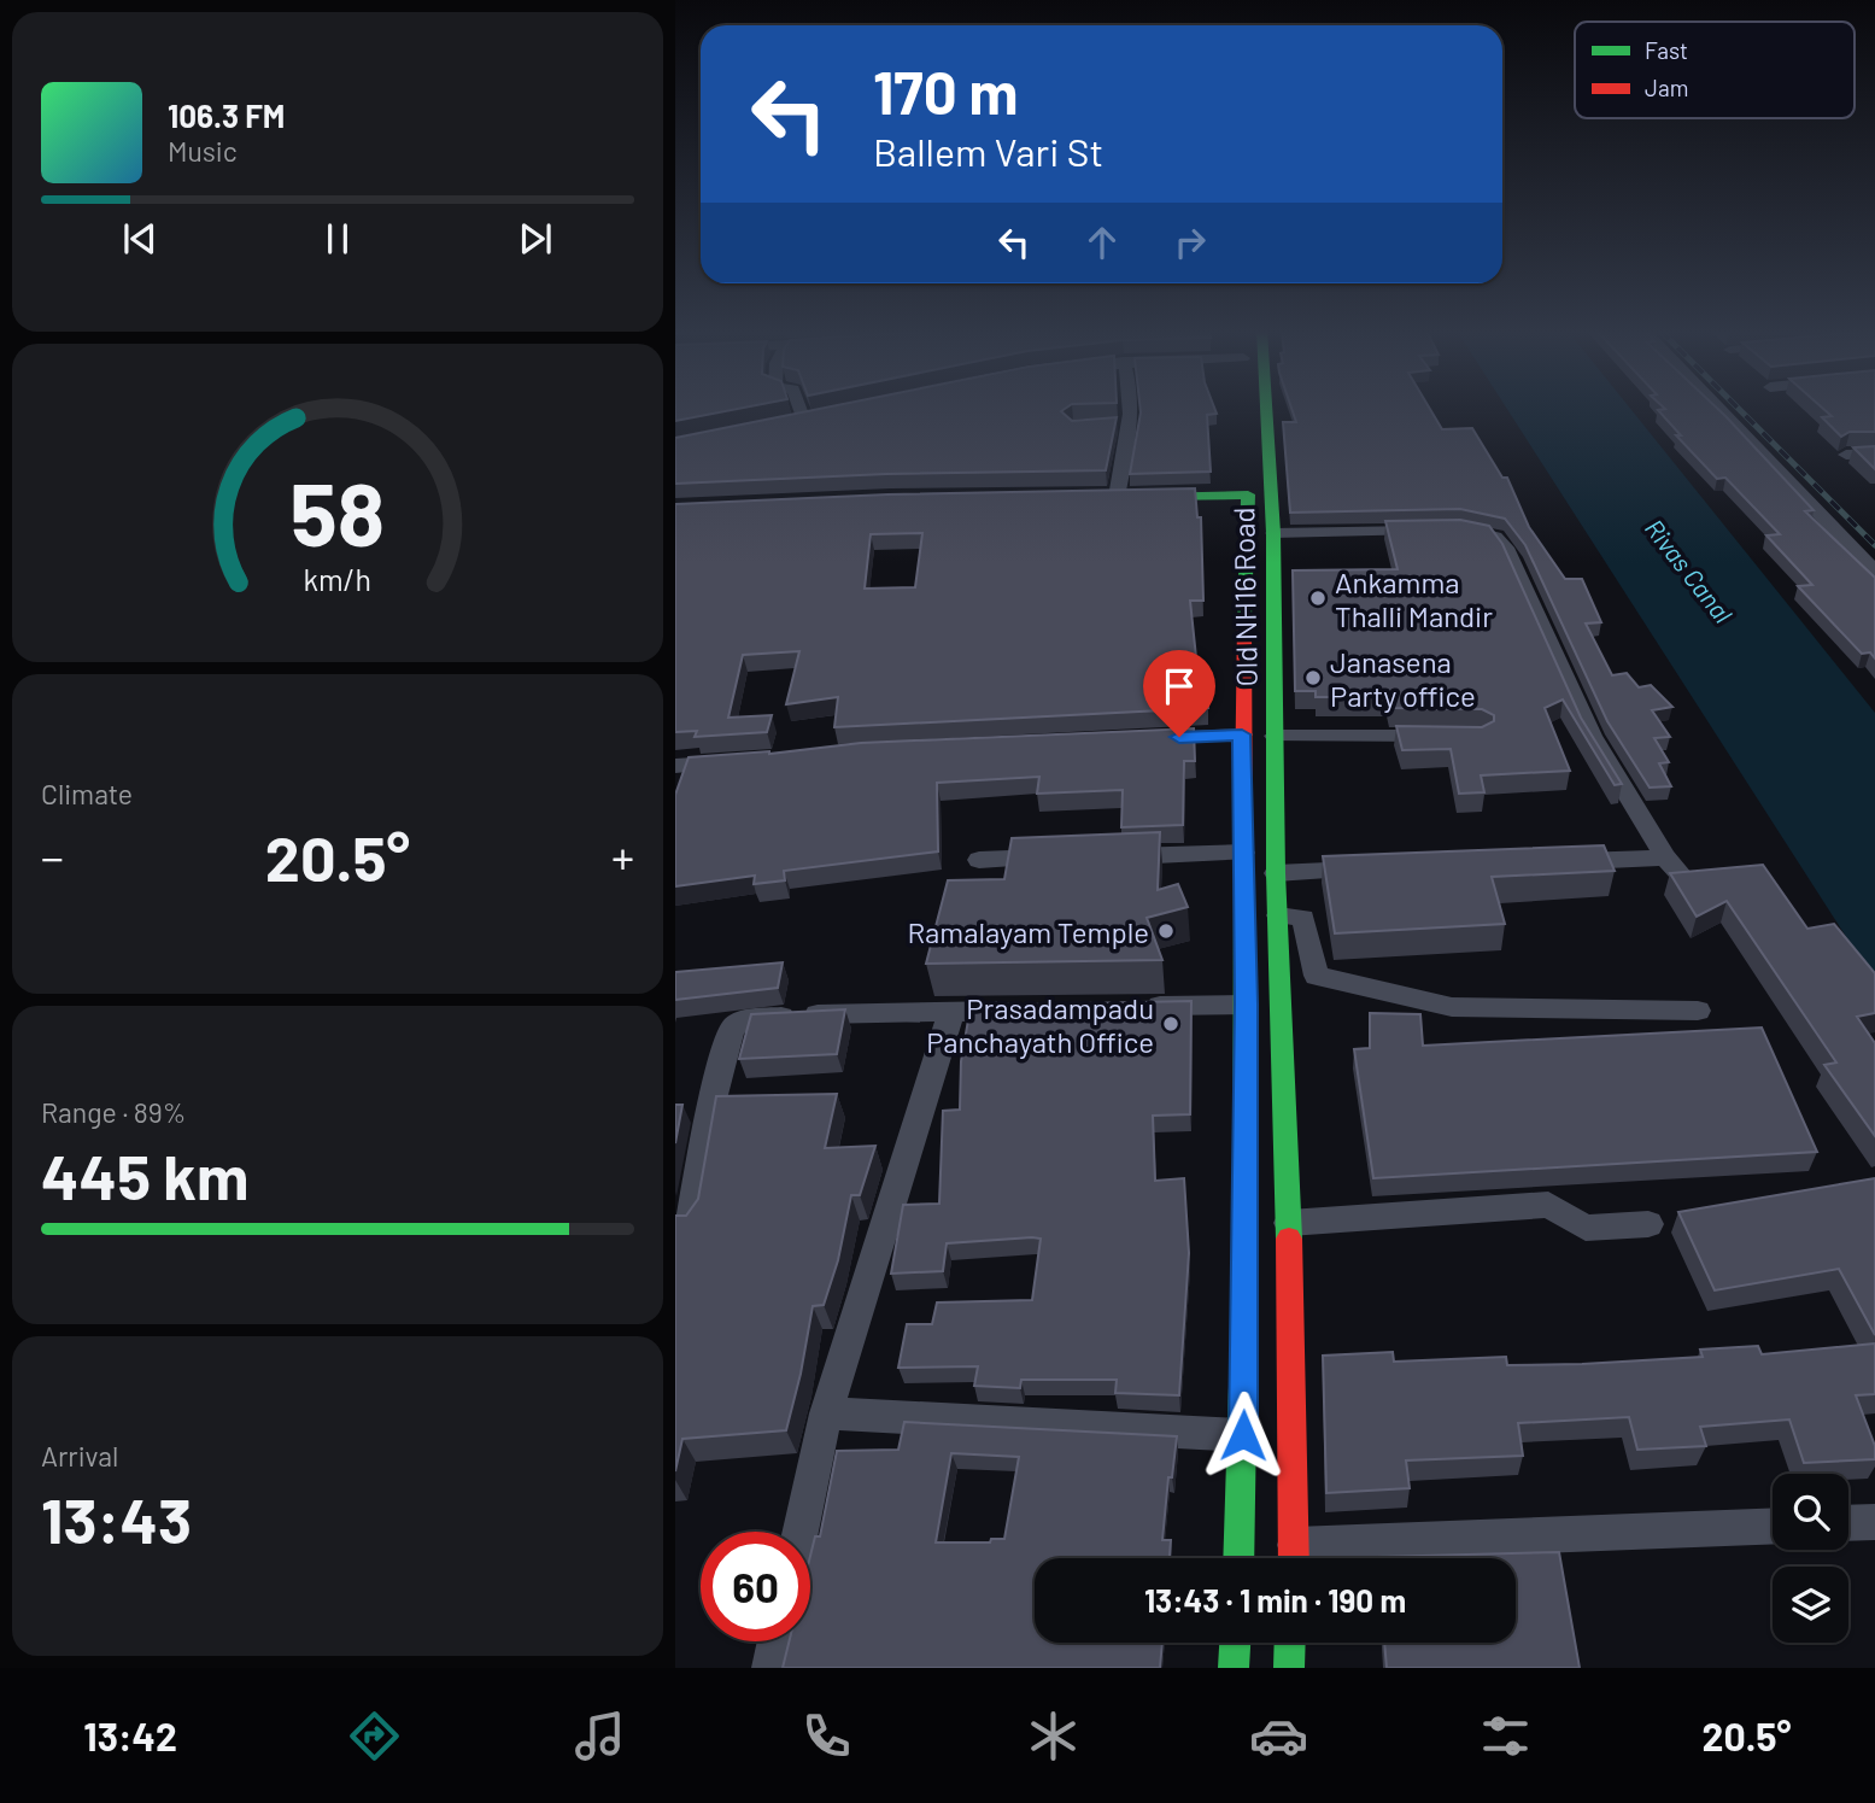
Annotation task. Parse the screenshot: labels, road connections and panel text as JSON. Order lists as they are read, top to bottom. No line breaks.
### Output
{"streets":{"main road":["Old NH16 Road"]},"water":["Rivas Canal"],"places":["Ankamma Thalli Mandir","Janasena Party office","Ramalayam Temple","Prasadampadu Panchayath Office"],"legend":["Fast","Jam"],"page":{"turn":["170 m","Ballem Vari St"],"song":["106.3 FM","Music"],"tile":["Climate",["Range · 89%","445 km"],["Arrival","13:43"]],"heat":["−","20.5°","+"],"limit":"60","trip":"13:43 · 1 min · 190 m","tabs":["13:42","20.5°"],"gauge":["58","km/h"]}}
